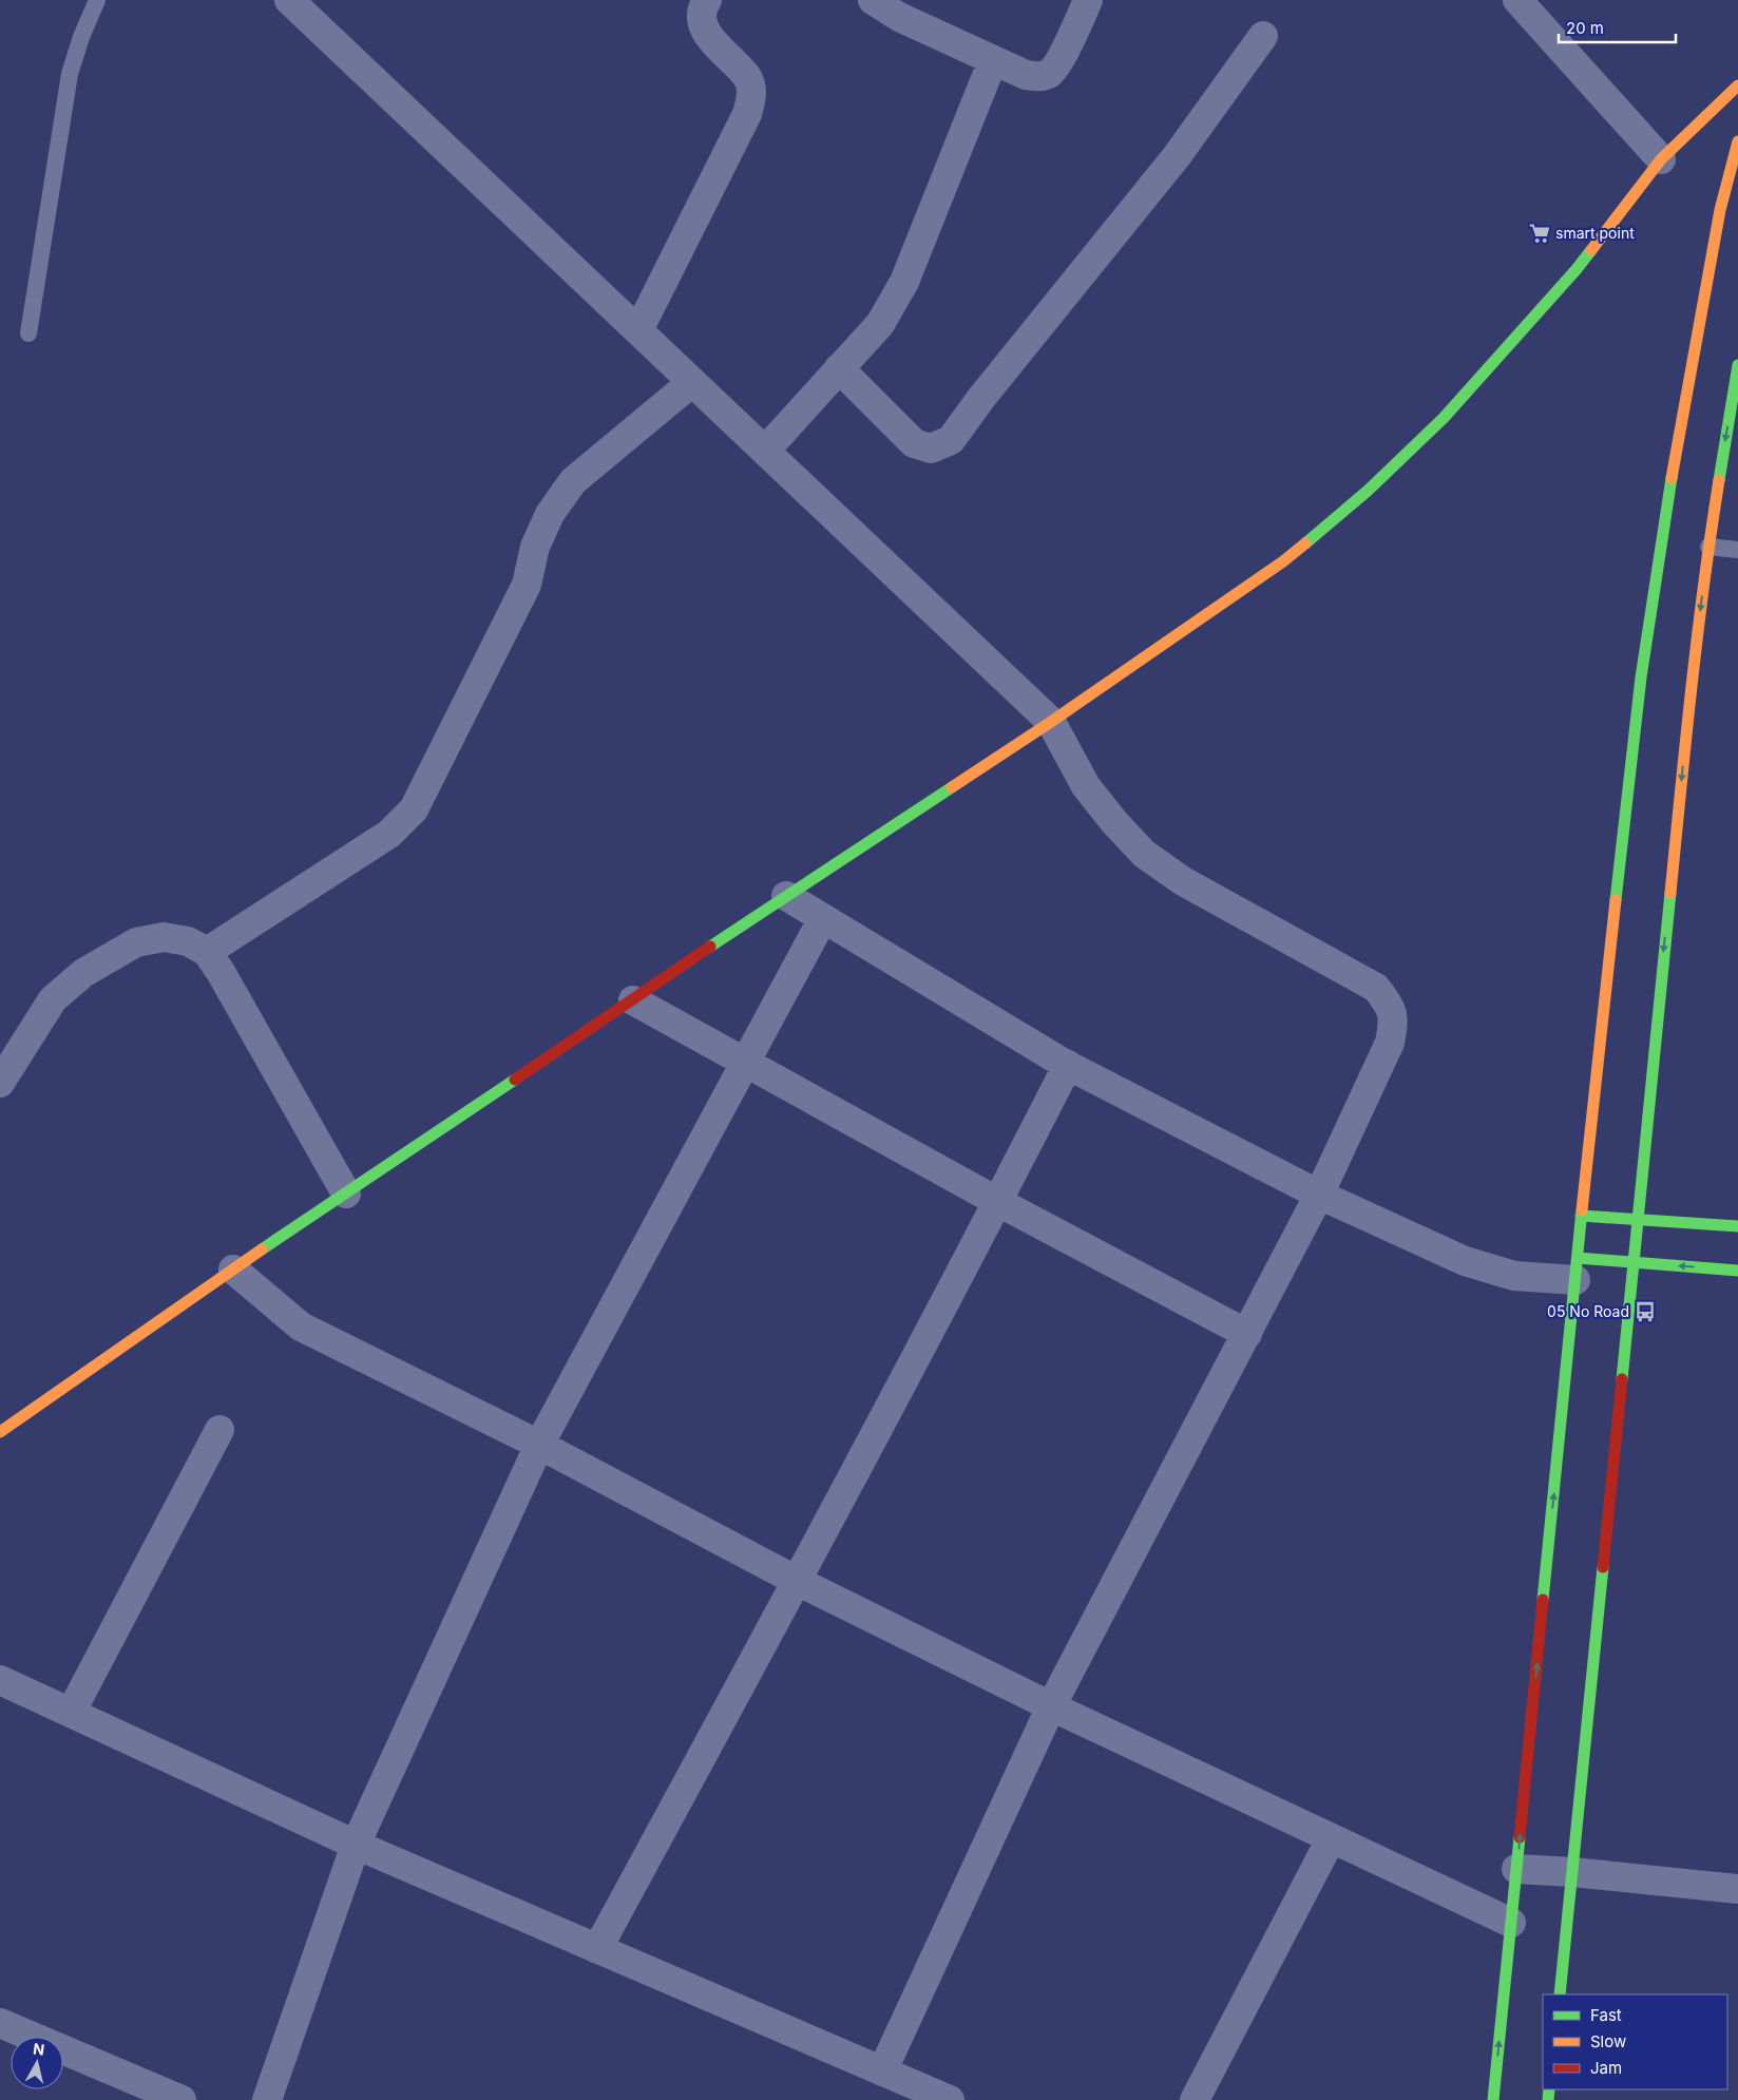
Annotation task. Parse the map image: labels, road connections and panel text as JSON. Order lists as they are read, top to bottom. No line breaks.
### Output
{"places":{"supermarket":["smart point"],"bus stop":["05 No Road"]},"legend":["Fast","Slow","Jam"],"scale_bar":"20 m","north":"top"}
